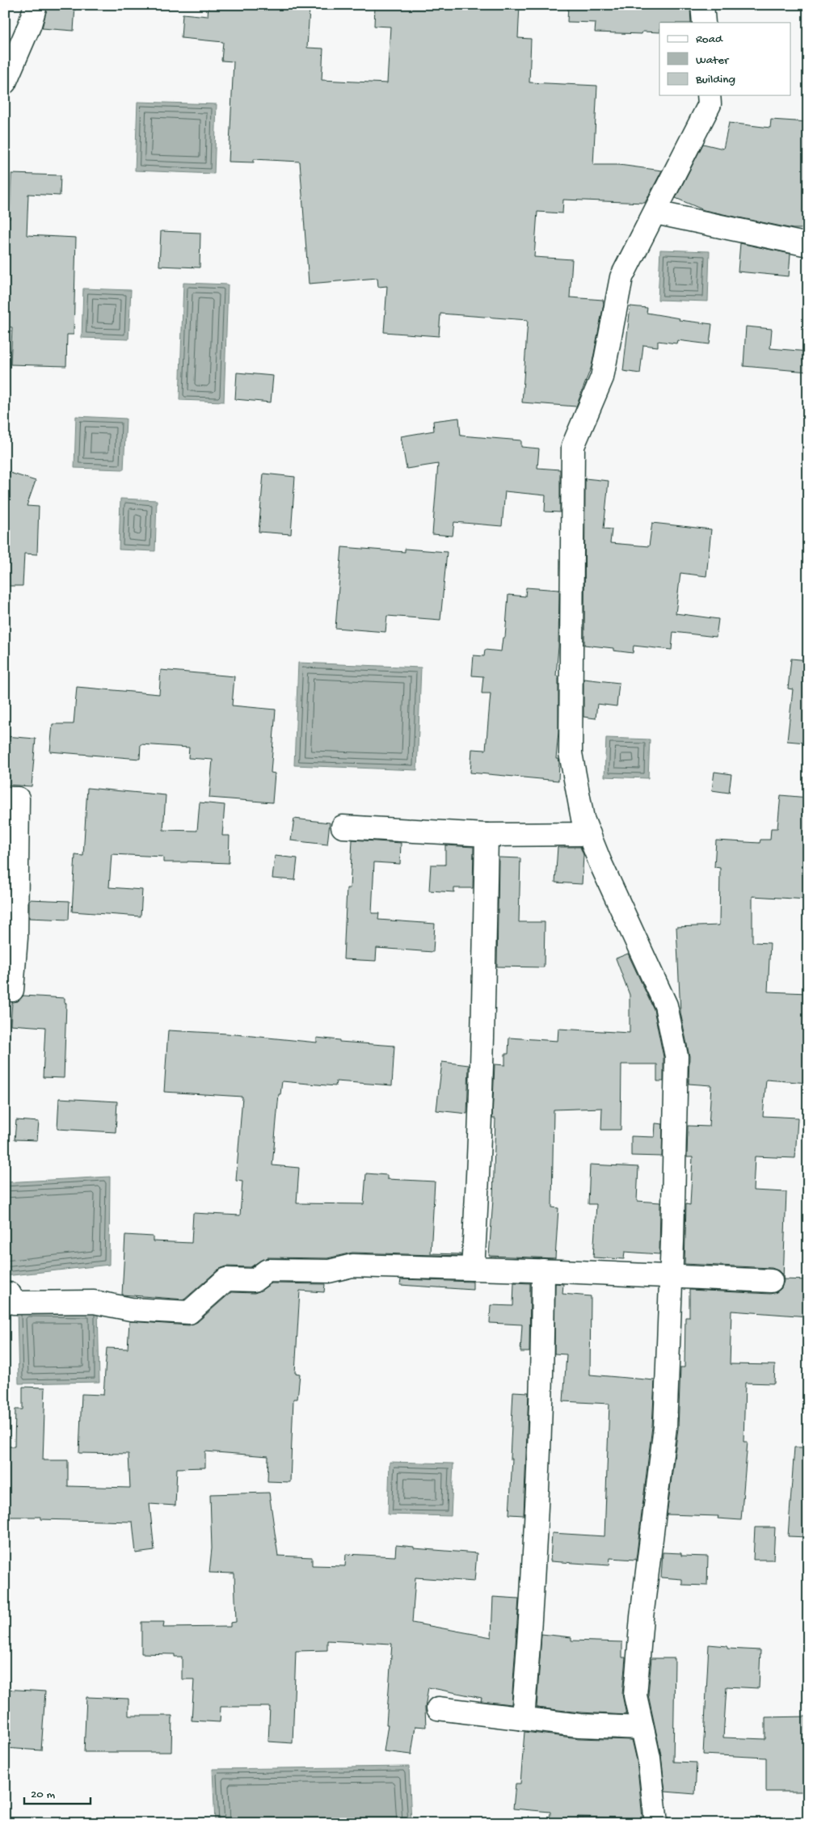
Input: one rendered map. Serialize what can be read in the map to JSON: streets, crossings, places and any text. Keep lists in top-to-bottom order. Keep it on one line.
{"legend":["Road","Water","Building"],"scale_bar":"20 m"}
